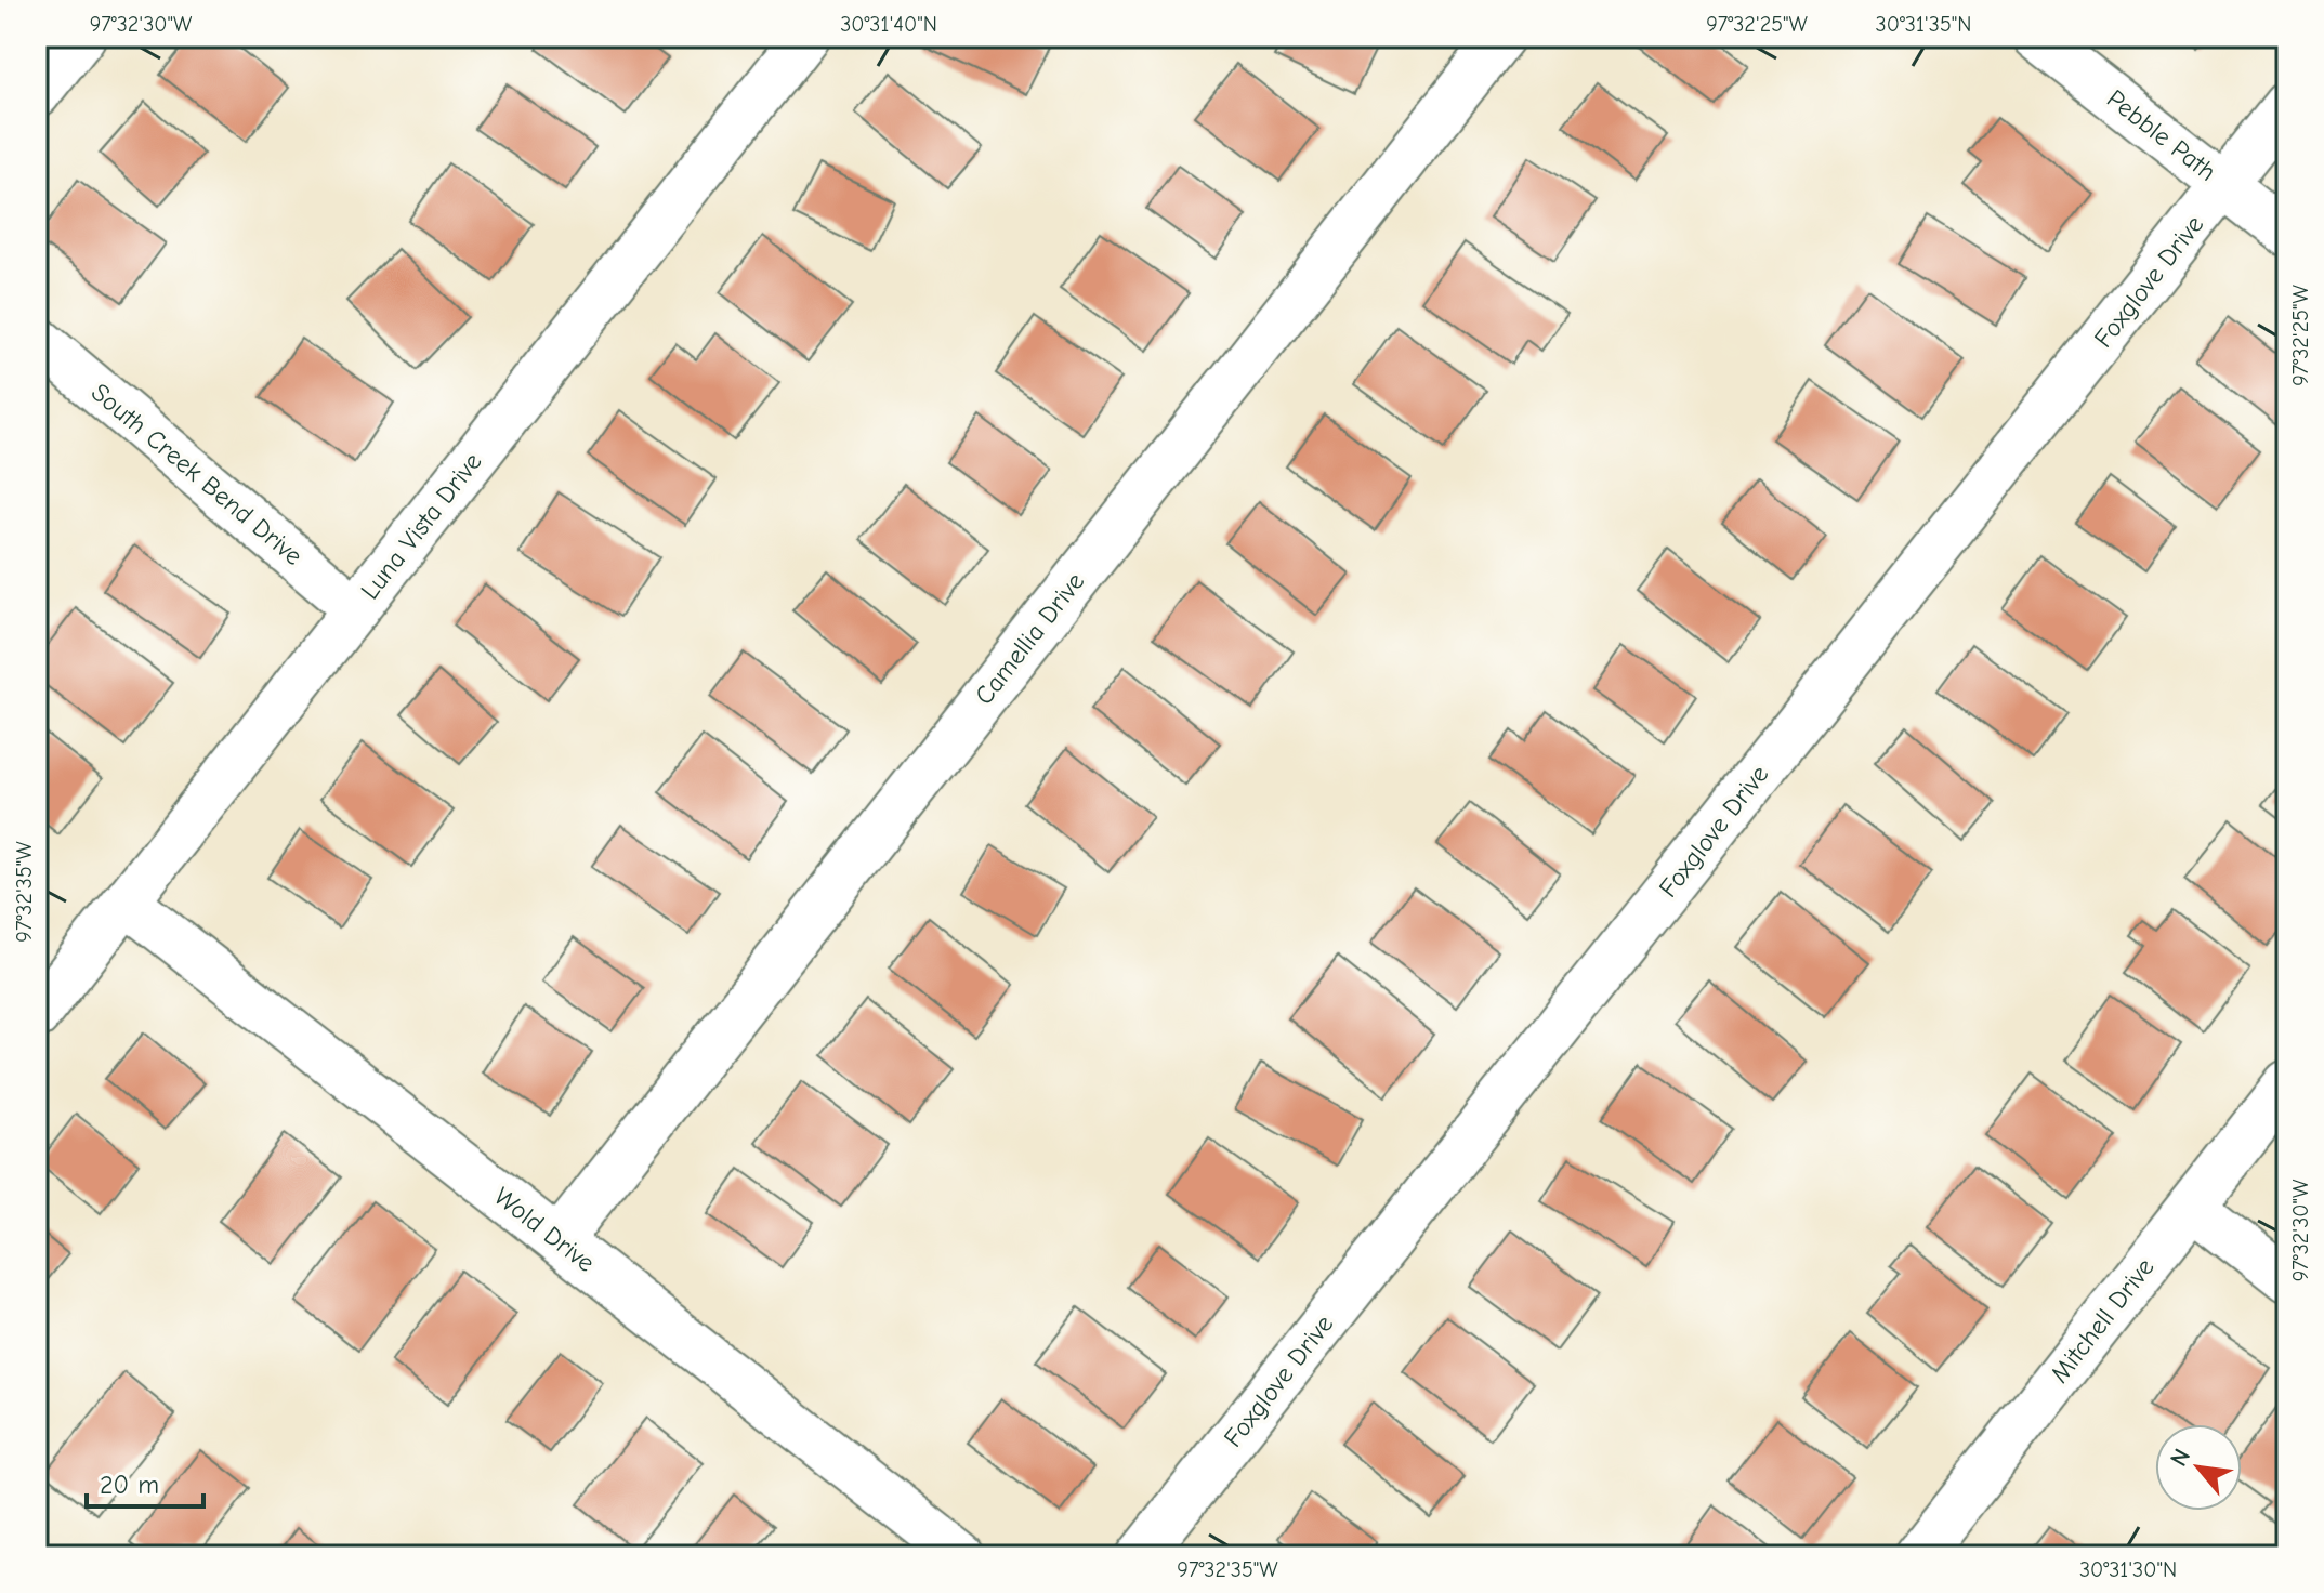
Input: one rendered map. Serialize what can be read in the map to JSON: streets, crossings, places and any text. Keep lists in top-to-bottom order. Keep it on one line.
{"streets":{"street":["Pebble Path","Foxglove Drive","South Creek Bend Drive","Luna Vista Drive","Camellia Drive","Wold Drive","Mitchell Drive"]},"crossings":[["Pebble Path","Foxglove Drive"],["South Creek Bend Drive","Luna Vista Drive"],["Luna Vista Drive","Wold Drive"],["Camellia Drive","Wold Drive"]],"scale_bar":"20 m","north":"top left","coordinates":["97°32'30\"W","30°31'40\"N","97°32'25\"W","30°31'35\"N","97°32'35\"W","30°31'30\"N"]}
